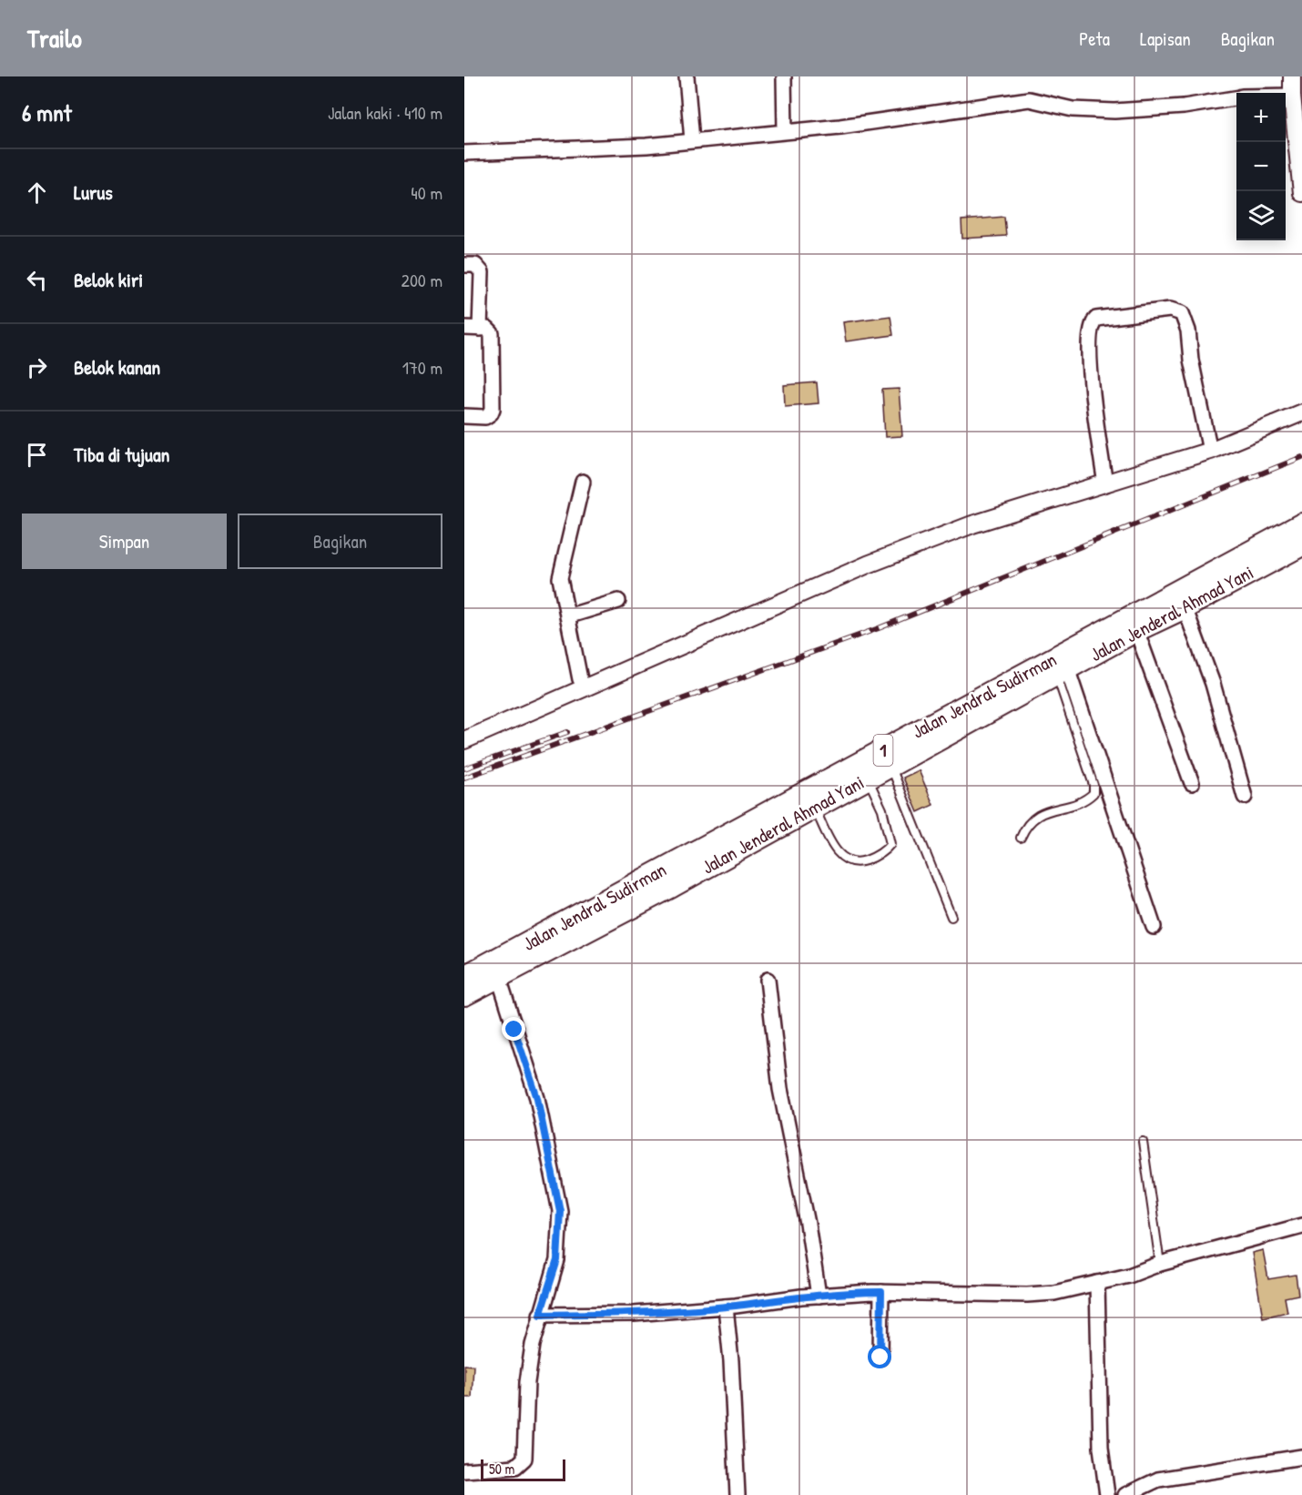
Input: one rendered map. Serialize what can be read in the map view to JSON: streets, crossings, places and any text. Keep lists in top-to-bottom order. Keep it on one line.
{"streets":{"highway":["Jalan Jenderal Ahmad Yani","Jalan Jendral Sudirman","1"]},"crossings":[["Jalan Jenderal Ahmad Yani","Jalan Jendral Sudirman"]],"scale_bar":"50 m","page":{"header":"Trailo","nav":["Peta","Lapisan","Bagikan"],"heading":["6 mnt","Jalan kaki · 410 m"],"map_buttons":["+","−"],"list":[["Lurus","40 m"],["Belok kiri","200 m"],["Belok kanan","170 m"],"Tiba di tujuan"],"buttons":["Simpan","Bagikan"],"scale":"50 m"}}
